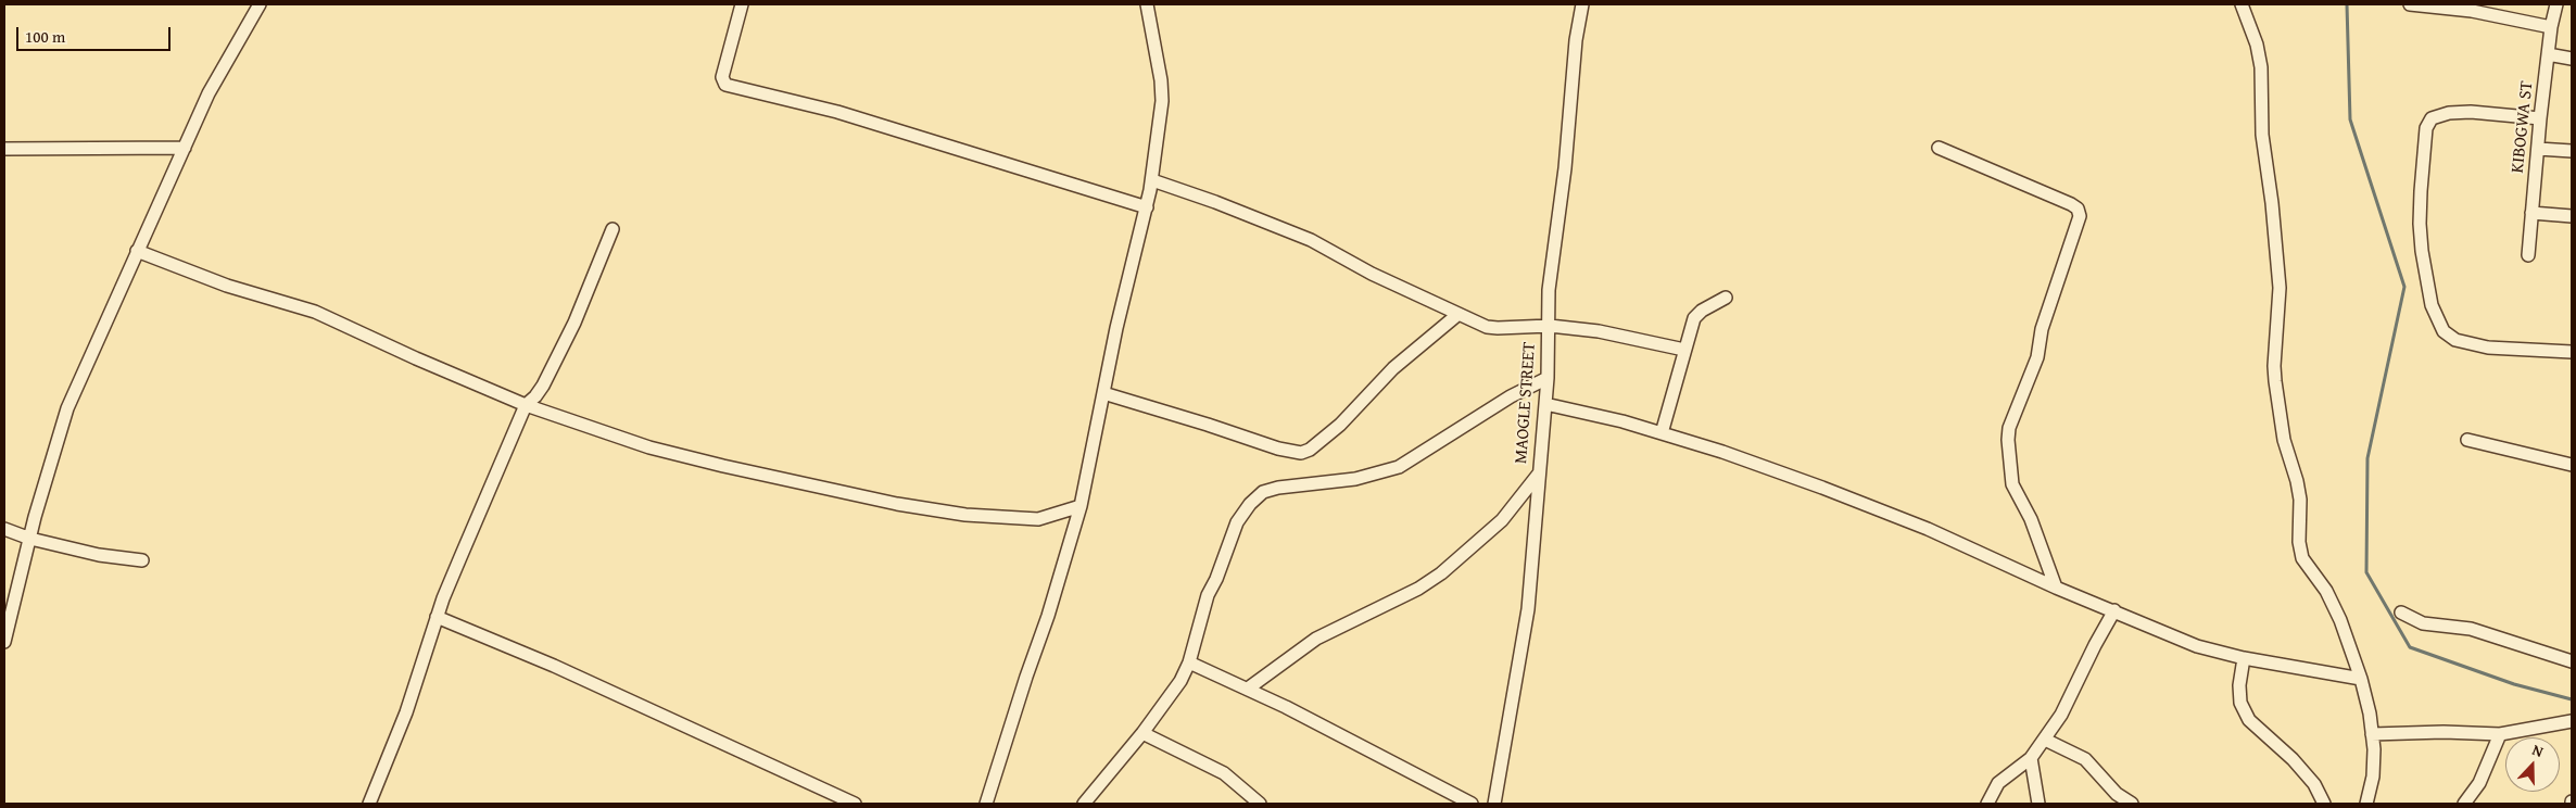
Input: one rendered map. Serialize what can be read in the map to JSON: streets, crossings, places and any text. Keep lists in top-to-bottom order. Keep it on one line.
{"streets":{"street":["KIBOGWA ST","MAOGLE STREET"]},"scale_bar":"100 m","north":"top"}
